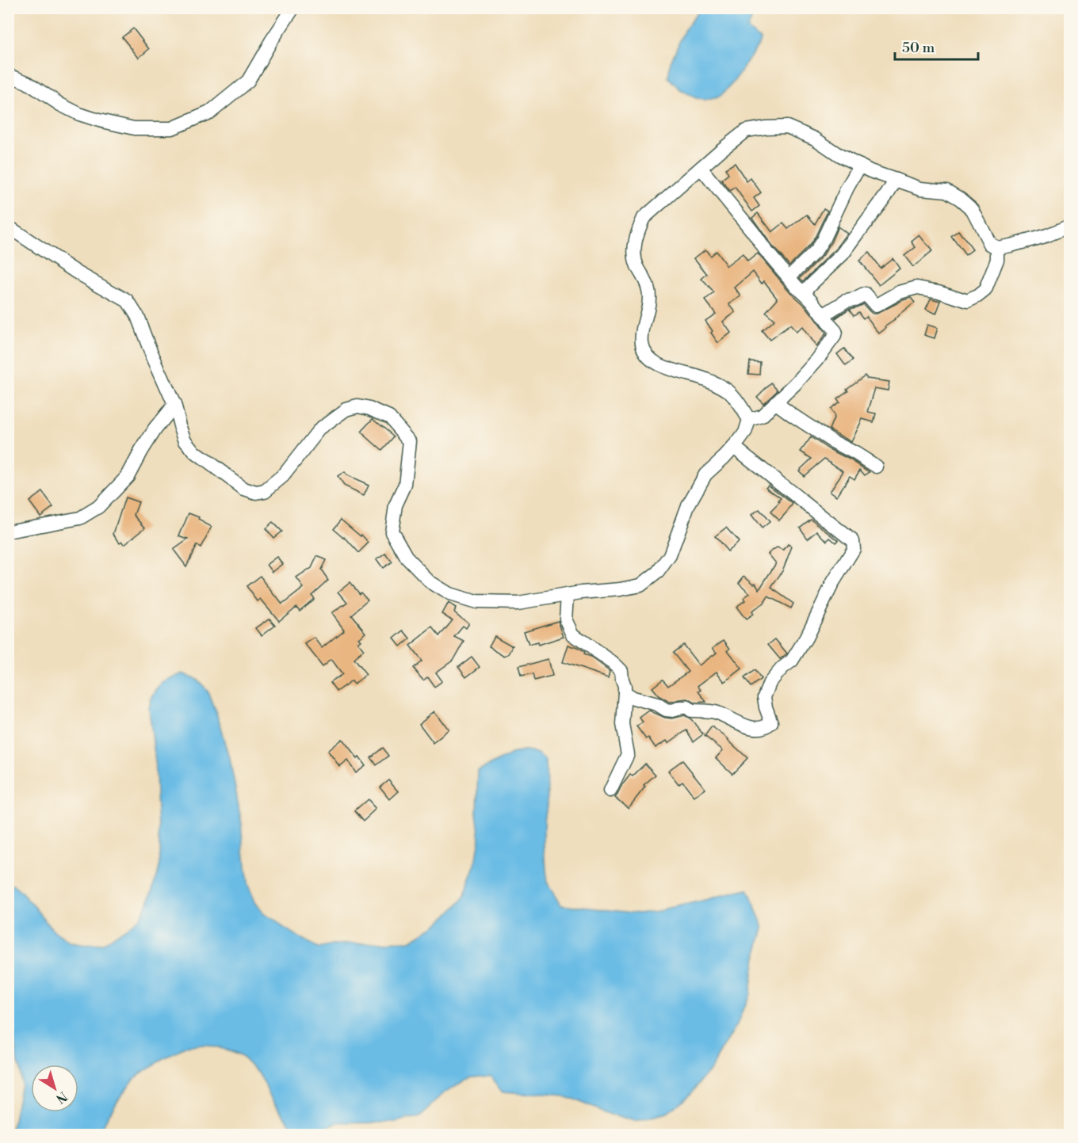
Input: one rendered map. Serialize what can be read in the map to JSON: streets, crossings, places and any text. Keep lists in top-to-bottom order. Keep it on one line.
{"scale_bar":"50 m","north":"bottom right"}
